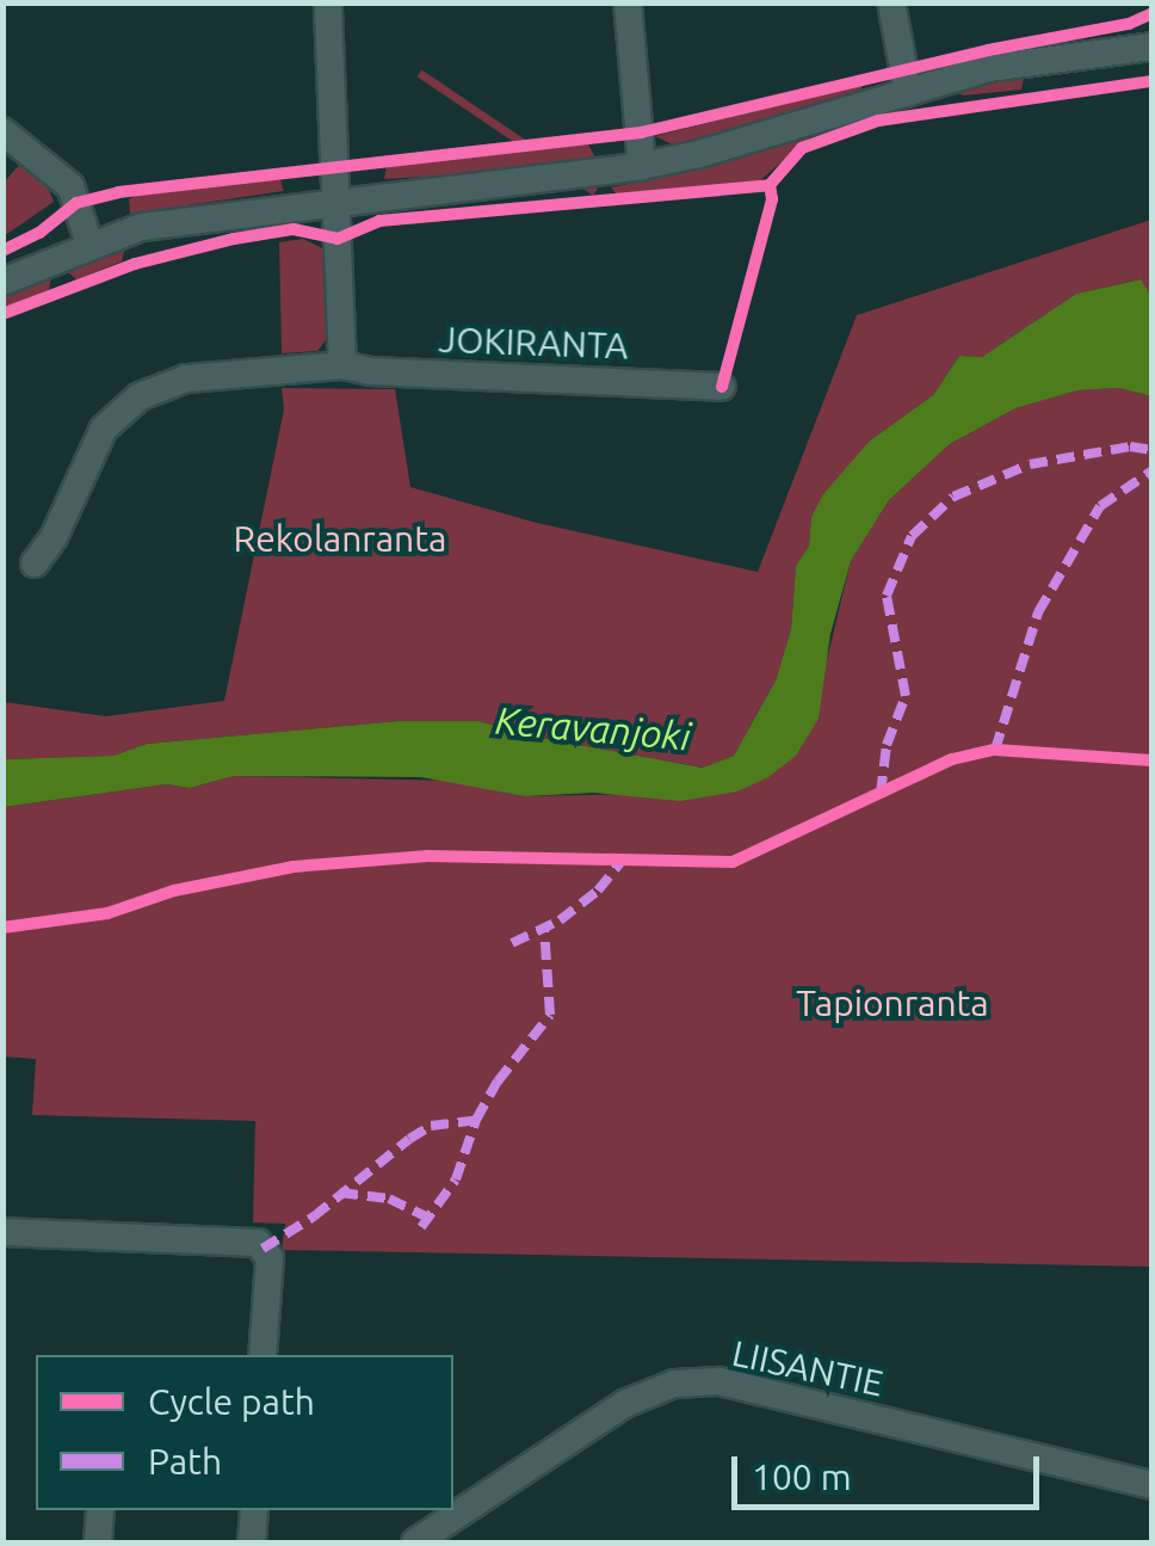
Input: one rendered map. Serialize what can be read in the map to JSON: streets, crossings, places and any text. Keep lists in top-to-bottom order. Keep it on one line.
{"streets":{"street":["JOKIRANTA","LIISANTIE"]},"water":["Keravanjoki"],"parks":["Rekolanranta","Tapionranta"],"legend":["Cycle path","Path"],"scale_bar":"100 m"}
